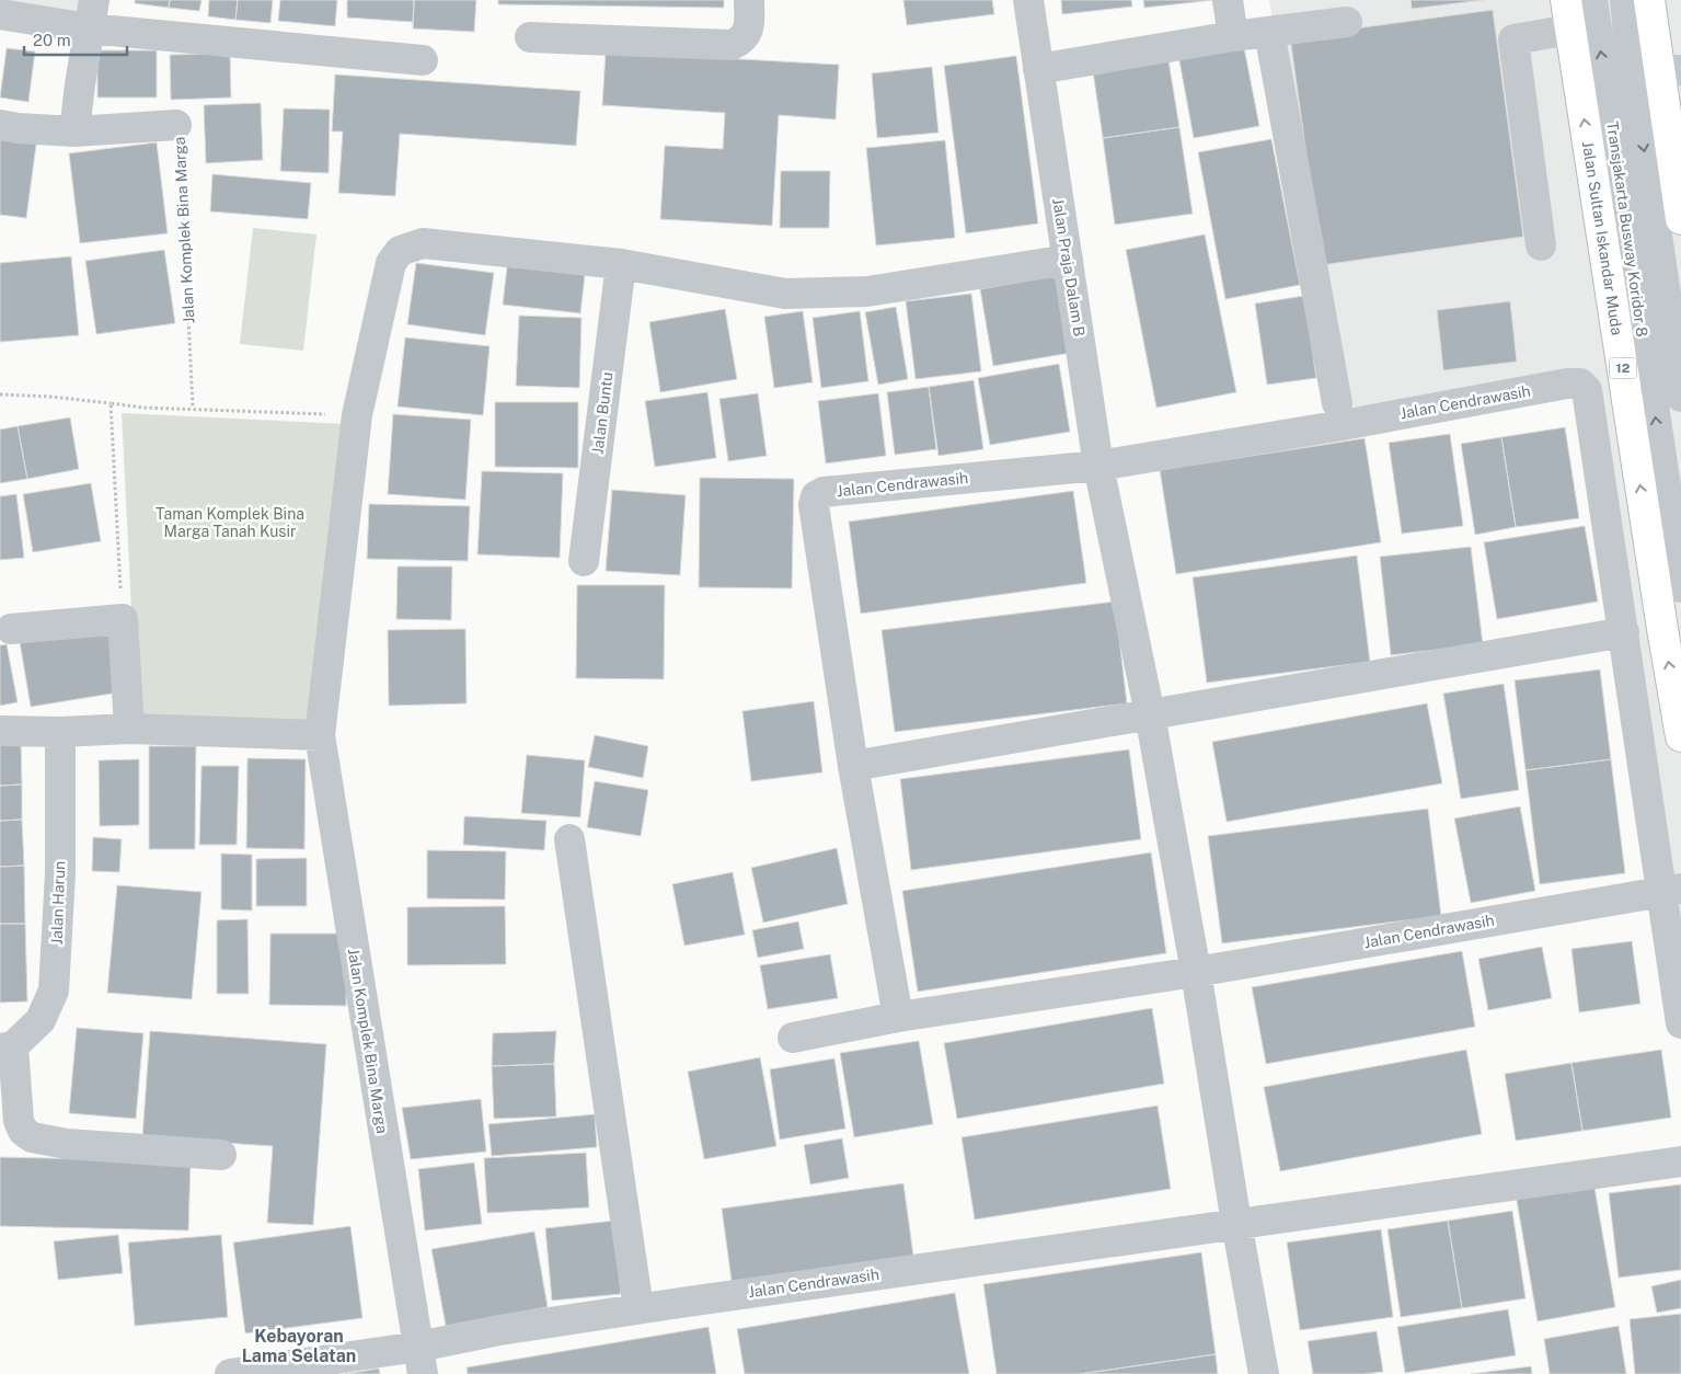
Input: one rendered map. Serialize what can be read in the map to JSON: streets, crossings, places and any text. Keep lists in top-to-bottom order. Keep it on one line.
{"streets":{"highway":["Jalan Sultan Iskandar Muda","12"],"street":["Transjakarta Busway Koridor 8","Jalan Komplek Bina Marga","Jalan Praja Dalam B","Jalan Cendrawasih","Jalan Buntu","Jalan Harun"]},"crossings":[["Jalan Komplek Bina Marga","Jalan Praja Dalam B"],["Jalan Komplek Bina Marga","Jalan Cendrawasih"],["Jalan Komplek Bina Marga","Jalan Buntu"],["Jalan Praja Dalam B","Jalan Cendrawasih"]],"one_way":["Jalan Sultan Iskandar Muda"],"districts":["Kebayoran Lama Selatan"],"parks":["Taman Komplek Bina Marga Tanah Kusir"],"scale_bar":"20 m"}
